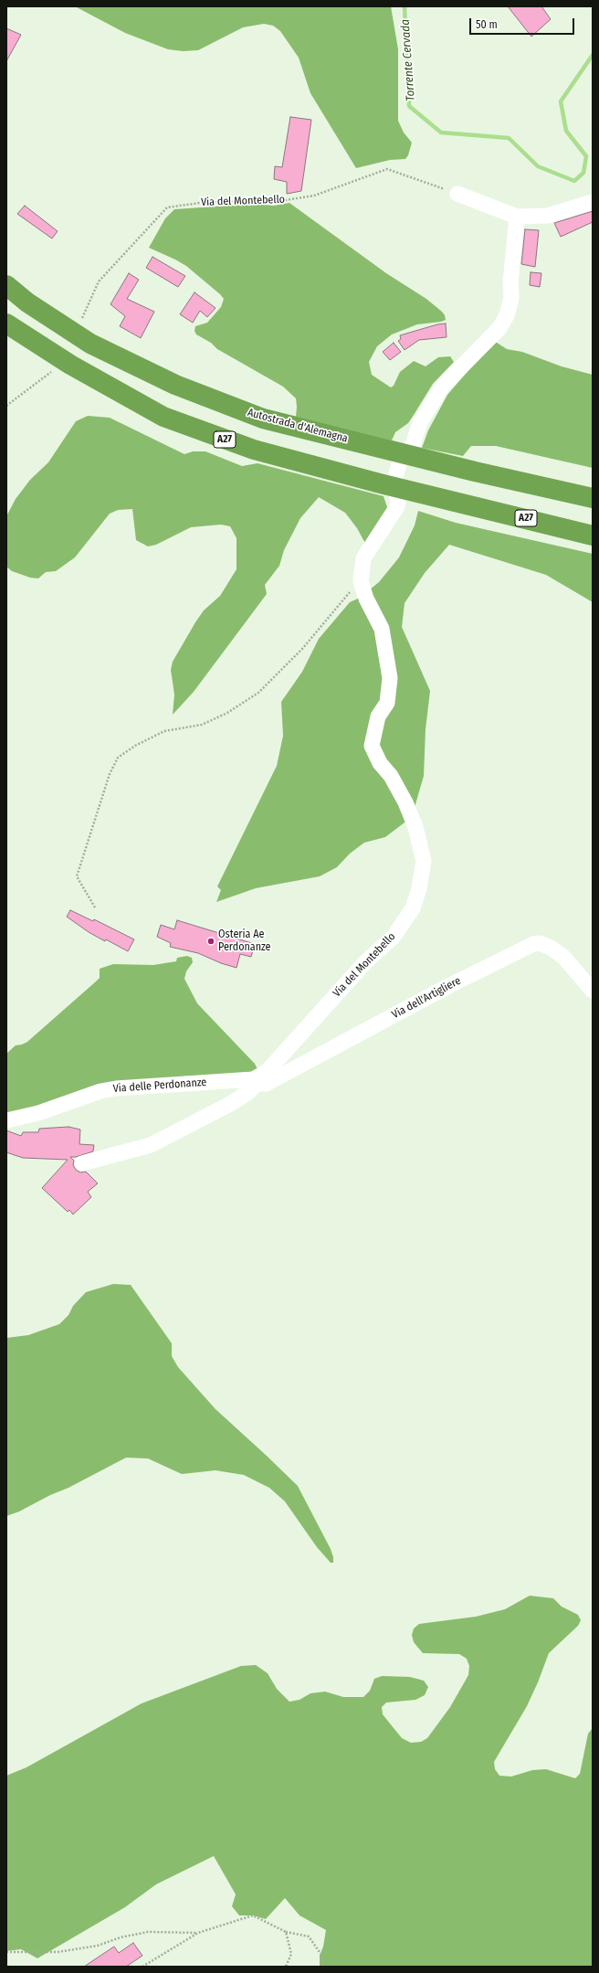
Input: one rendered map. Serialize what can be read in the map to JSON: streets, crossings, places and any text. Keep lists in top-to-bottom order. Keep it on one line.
{"streets":{"highway":["Autostrada d'Alemagna","A27"],"street":["Via del Montebello","Via dell'Artigliere","Via delle Perdonanze"]},"crossings":[["Via del Montebello","Via dell'Artigliere"],["Via del Montebello","Via delle Perdonanze"],["Via dell'Artigliere","Via delle Perdonanze"]],"water":["Torrente Cervada"],"places":["Osteria Ae Perdonanze"],"scale_bar":"50 m"}
